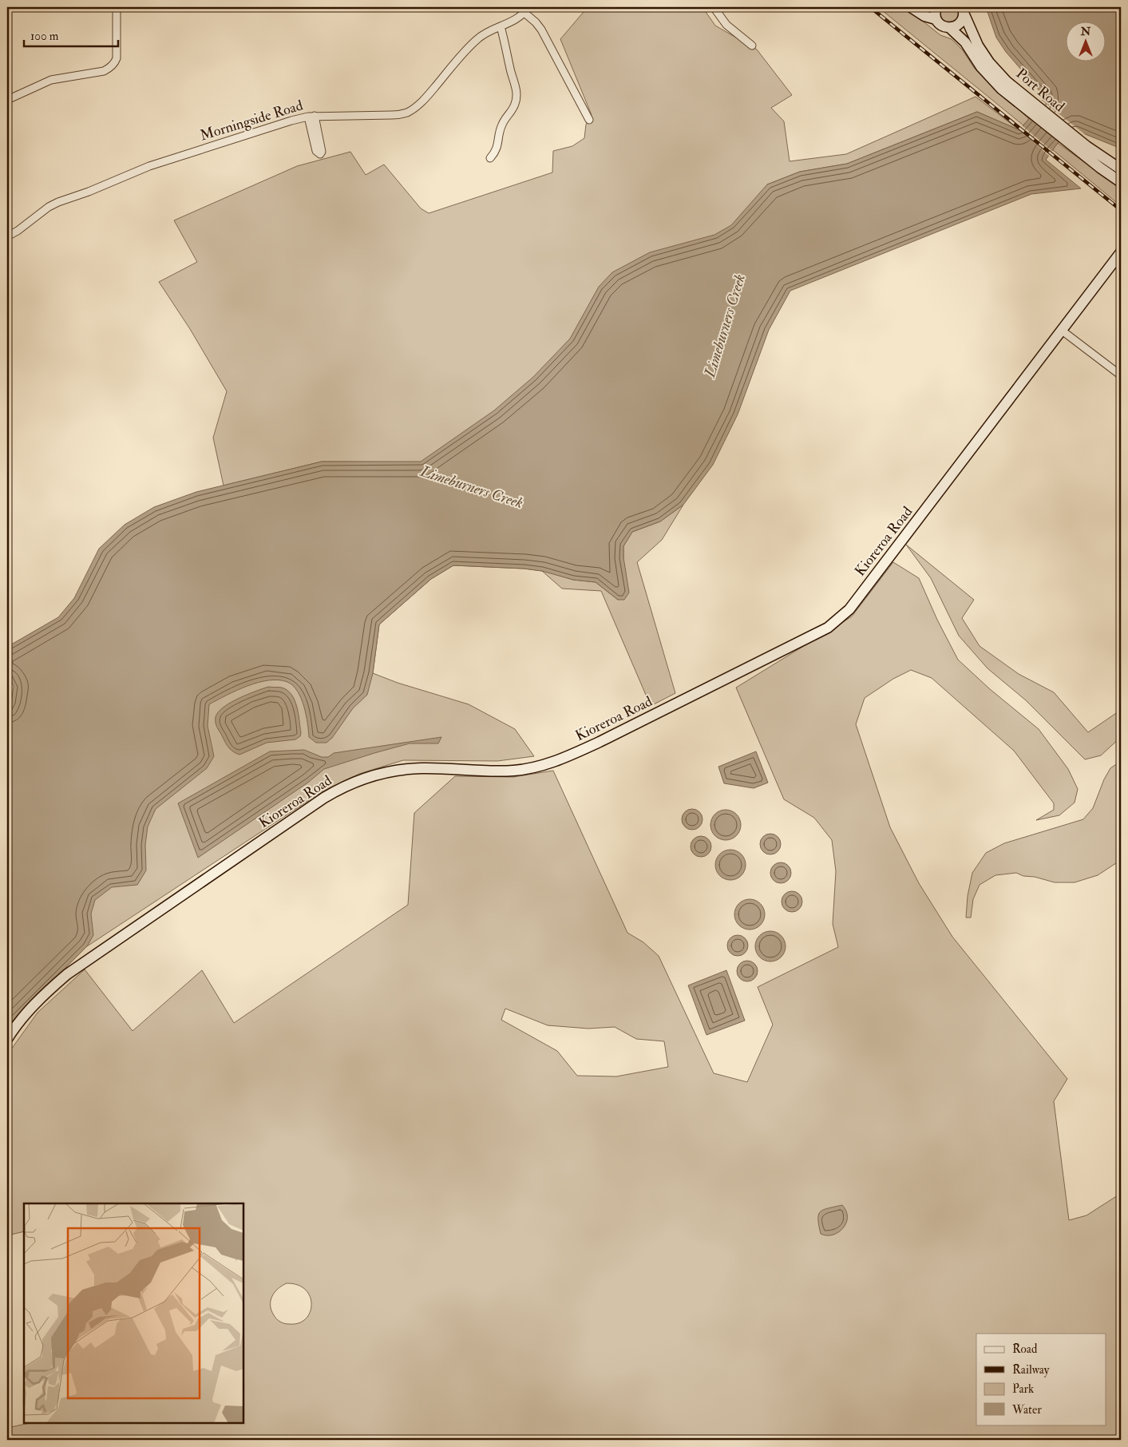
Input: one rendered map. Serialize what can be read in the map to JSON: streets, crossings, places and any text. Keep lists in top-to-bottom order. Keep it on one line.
{"streets":{"main road":["Port Road","Kioreroa Road"],"street":["Morningside Road"]},"water":["Limeburners Creek"],"legend":["Road","Railway","Park","Water"],"scale_bar":"100 m","north":"top"}
